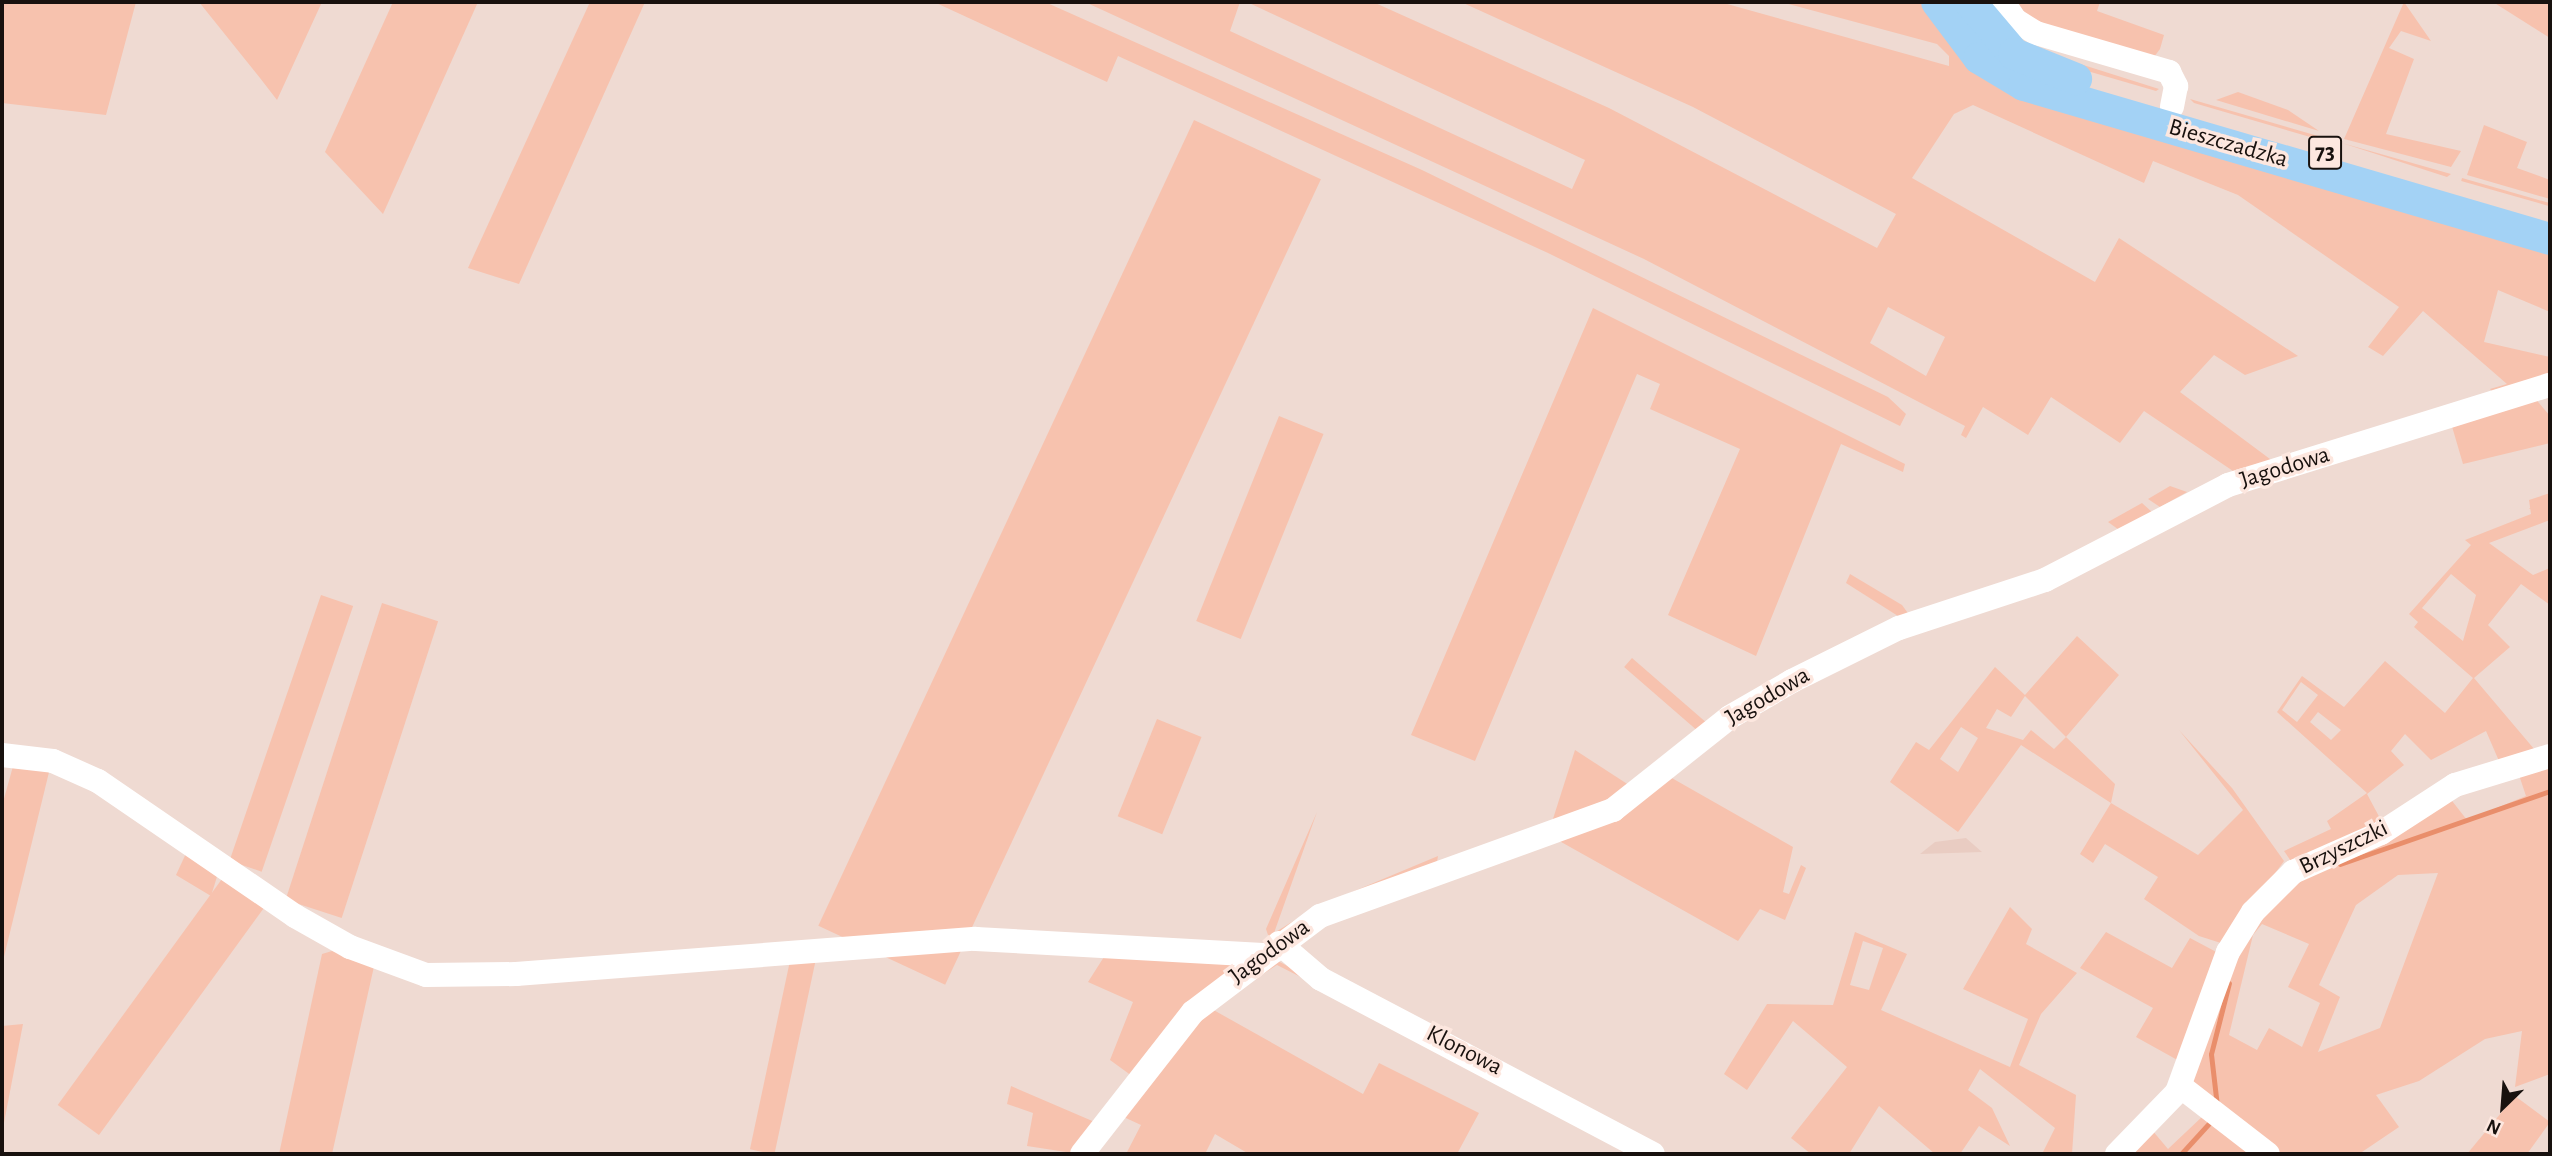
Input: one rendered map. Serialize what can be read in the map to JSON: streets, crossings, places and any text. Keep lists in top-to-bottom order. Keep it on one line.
{"streets":{"main road":["Bieszczadzka","73"],"street":["Jagodowa","Brzyszczki","Klonowa"]},"crossings":[["Jagodowa","Klonowa"]],"north":"bottom left"}
